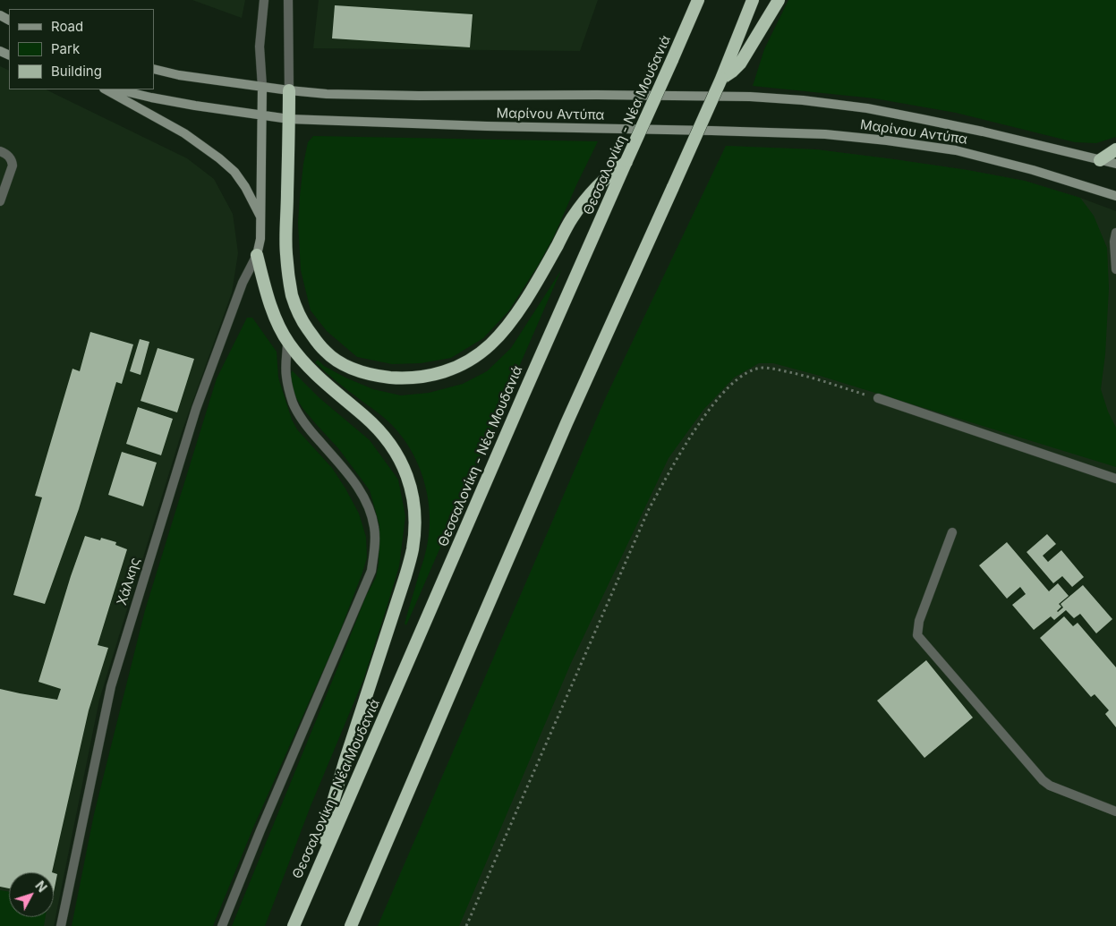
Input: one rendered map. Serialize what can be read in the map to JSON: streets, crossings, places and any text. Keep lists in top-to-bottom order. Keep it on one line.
{"streets":{"highway":["Θεσσαλονίκη - Νέα Μουδανιά"],"main road":["Μαρίνου Αντύπα"],"street":["Χάλκης"]},"legend":["Road","Park","Building"],"north":"top right"}
